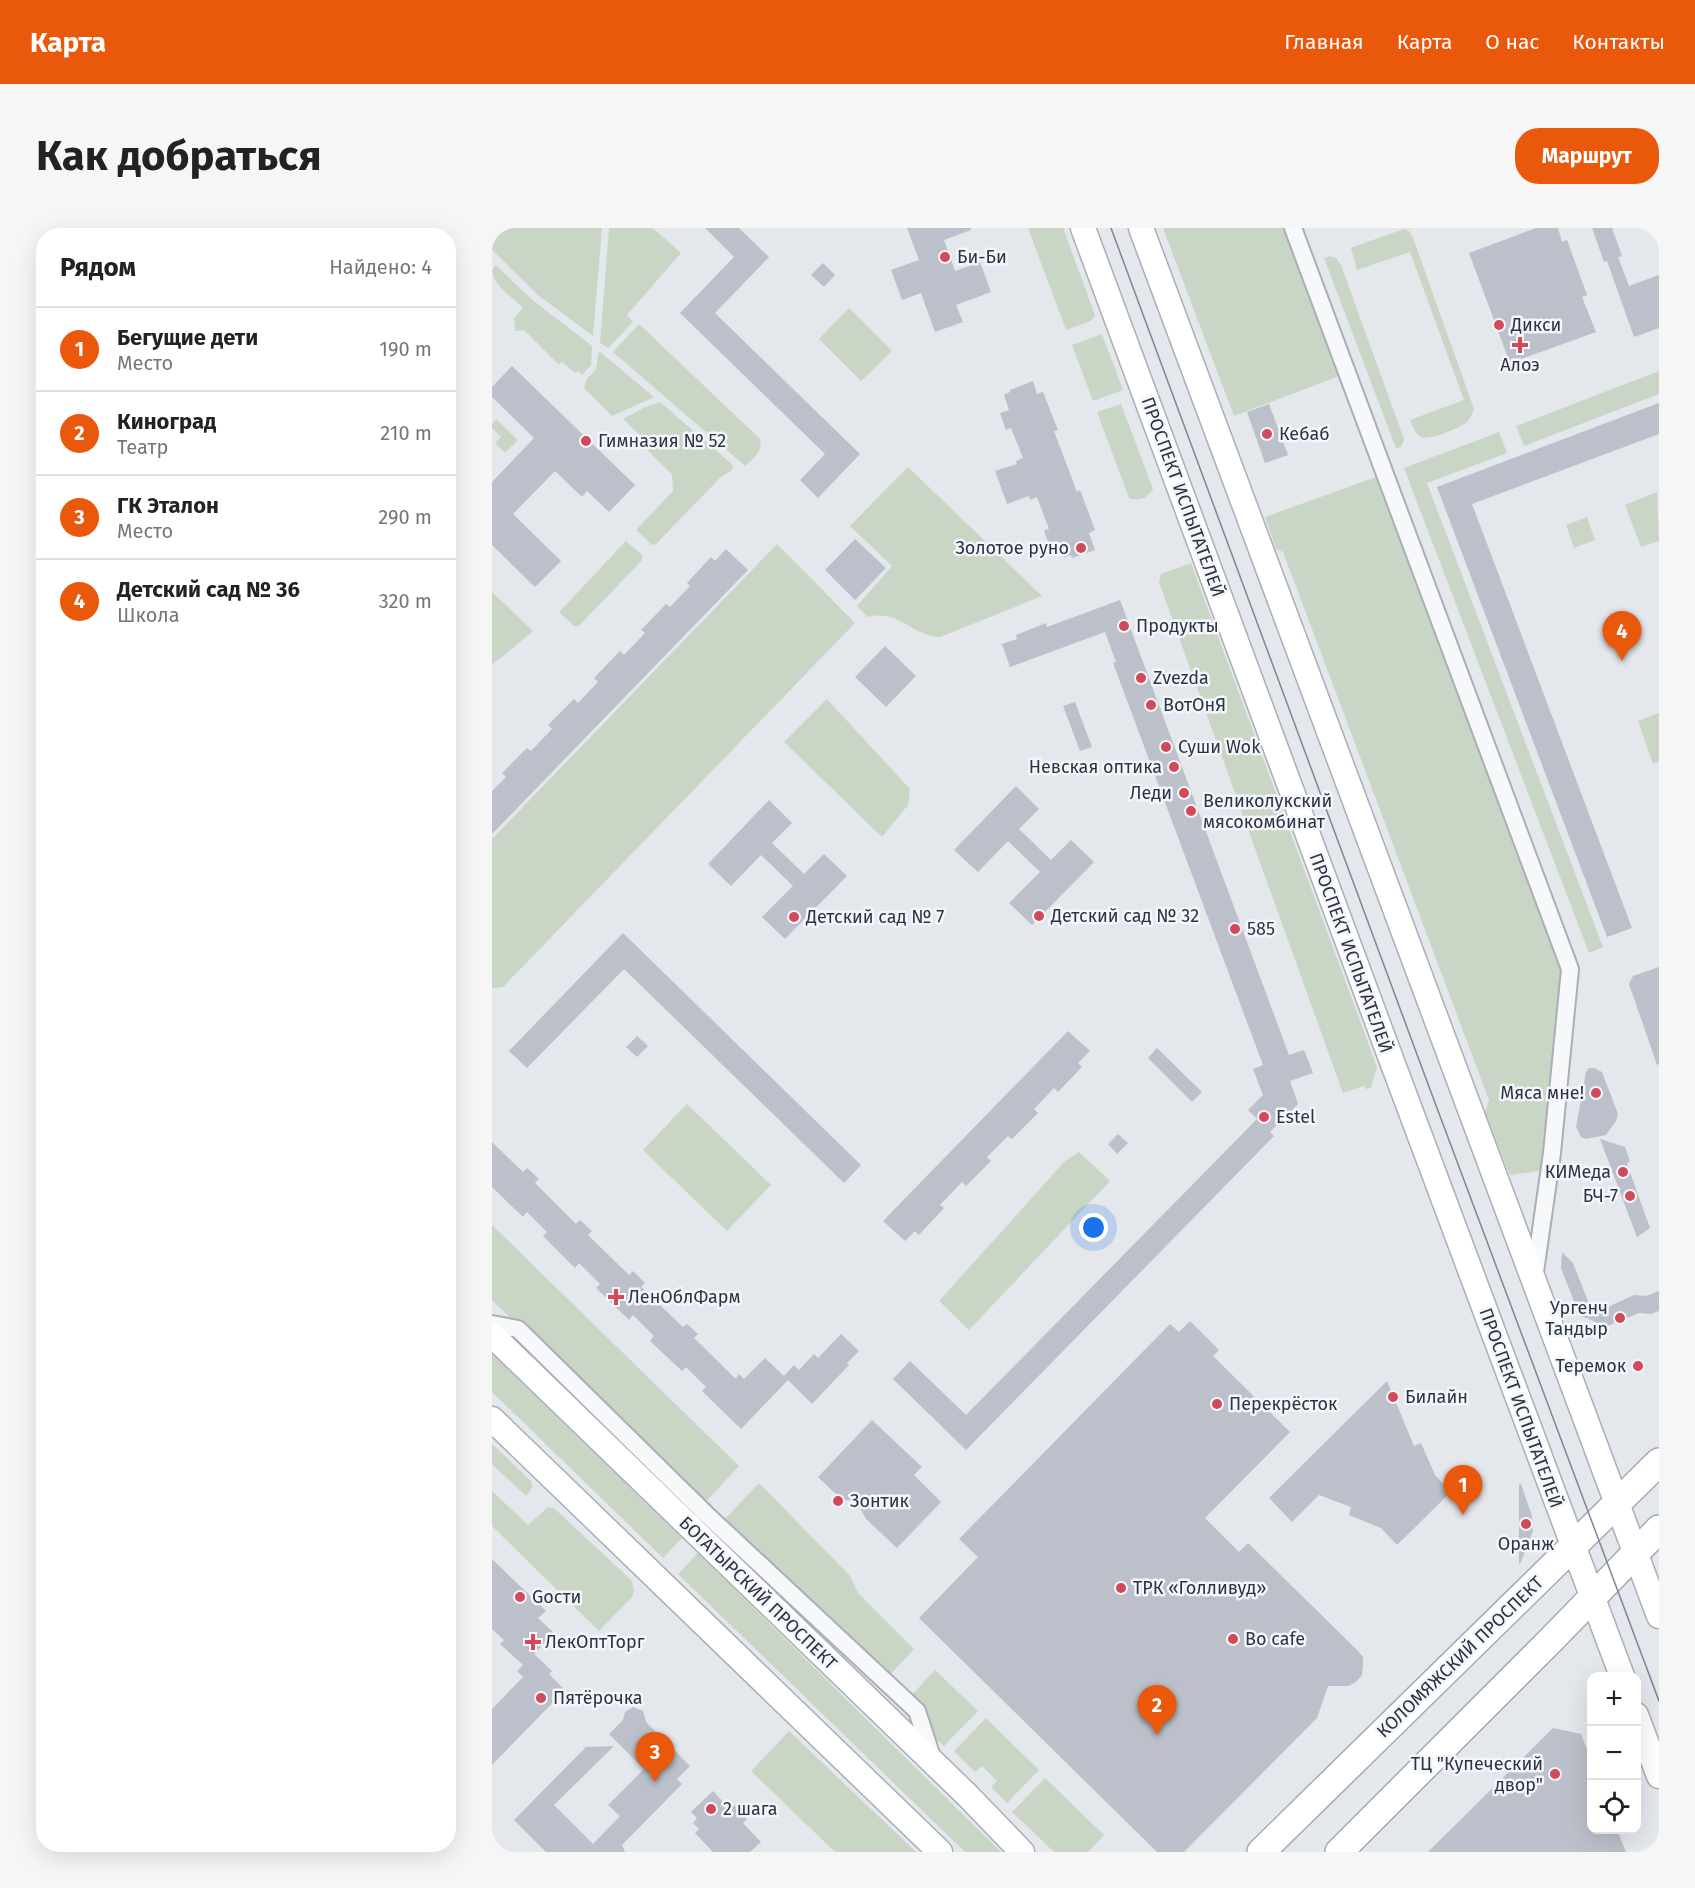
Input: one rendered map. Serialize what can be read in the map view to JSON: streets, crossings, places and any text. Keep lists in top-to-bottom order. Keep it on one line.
{"streets":{"main road":["ПРОСПЕКТ ИСПЫТАТЕЛЕЙ","БОГАТЫРСКИЙ ПРОСПЕКТ","КОЛОМЯЖСКИЙ ПРОСПЕКТ"]},"crossings":[["ПРОСПЕКТ ИСПЫТАТЕЛЕЙ","КОЛОМЯЖСКИЙ ПРОСПЕКТ"]],"places":{"other":["Би-Би","Дикси","Кебаб","Гимназия № 52","Золотое руно","Продукты","Zvezda","ВотОнЯ","Суши Wok","Невская оптика","Леди","Великолукский мясокомбинат","Детский сад № 32","Детский сад № 7","585","Мяса мне!","Estel","КИМеда","БЧ-7","Ургенч Тандыр","Теремок","Билайн","Перекрёсток","Зонтик","Оранж","ТРК «Голливуд»","Gости","Bo cafe","Пятёрочка","ТЦ \"Купеческий двор\"","2 шага"],"health":["Алоэ","ЛенОблФарм","ЛекОптТорг"]},"page":{"header":"Карта","nav":["Главная","Карта","О нас","Контакты"],"buttons":"Маршрут","title":"Как добраться","heading":["Рядом","Найдено: 4"],"list":[{"mark":"1","name":"Бегущие дети","note":"Место","value":"190 m"},{"mark":"2","name":"Киноград","note":"Театр","value":"210 m"},{"mark":"3","name":"ГК Эталон","note":"Место","value":"290 m"},{"mark":"4","name":"Детский сад № 36","note":"Школа","value":"320 m"}],"pins":["4","1","2","3"],"map_buttons":["+","−"]}}
